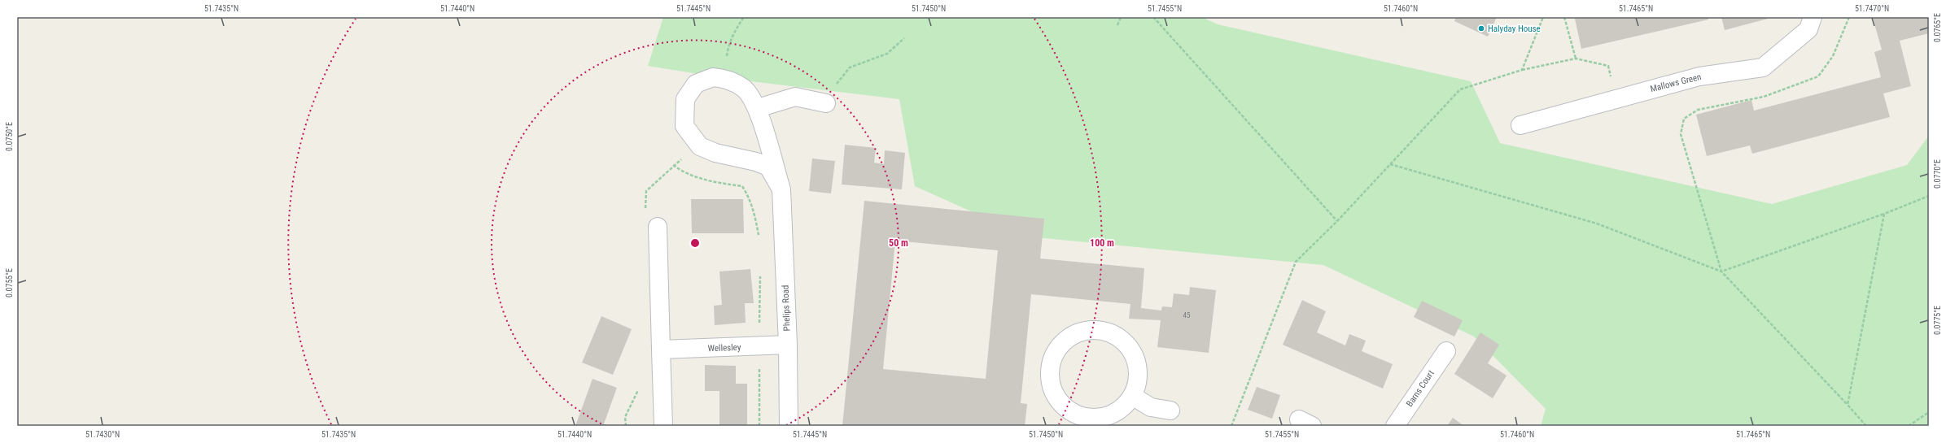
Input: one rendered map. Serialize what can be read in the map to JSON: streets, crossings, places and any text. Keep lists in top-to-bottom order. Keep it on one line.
{"streets":{"street":["Mallows Green","Phelips Road","Wellesley","Barns Court"]},"crossings":[["Phelips Road","Wellesley"]],"places":["Halyday House"],"house_numbers":["45"],"coordinates":["51.7435°N","51.7440°N","51.7445°N","51.7450°N","51.7455°N","51.7460°N","51.7465°N","51.7470°N","0.0765°E","0.0750°E","0.0770°E","0.0755°E","0.0775°E","51.7430°N"],"rings":["50 m","100 m"]}
